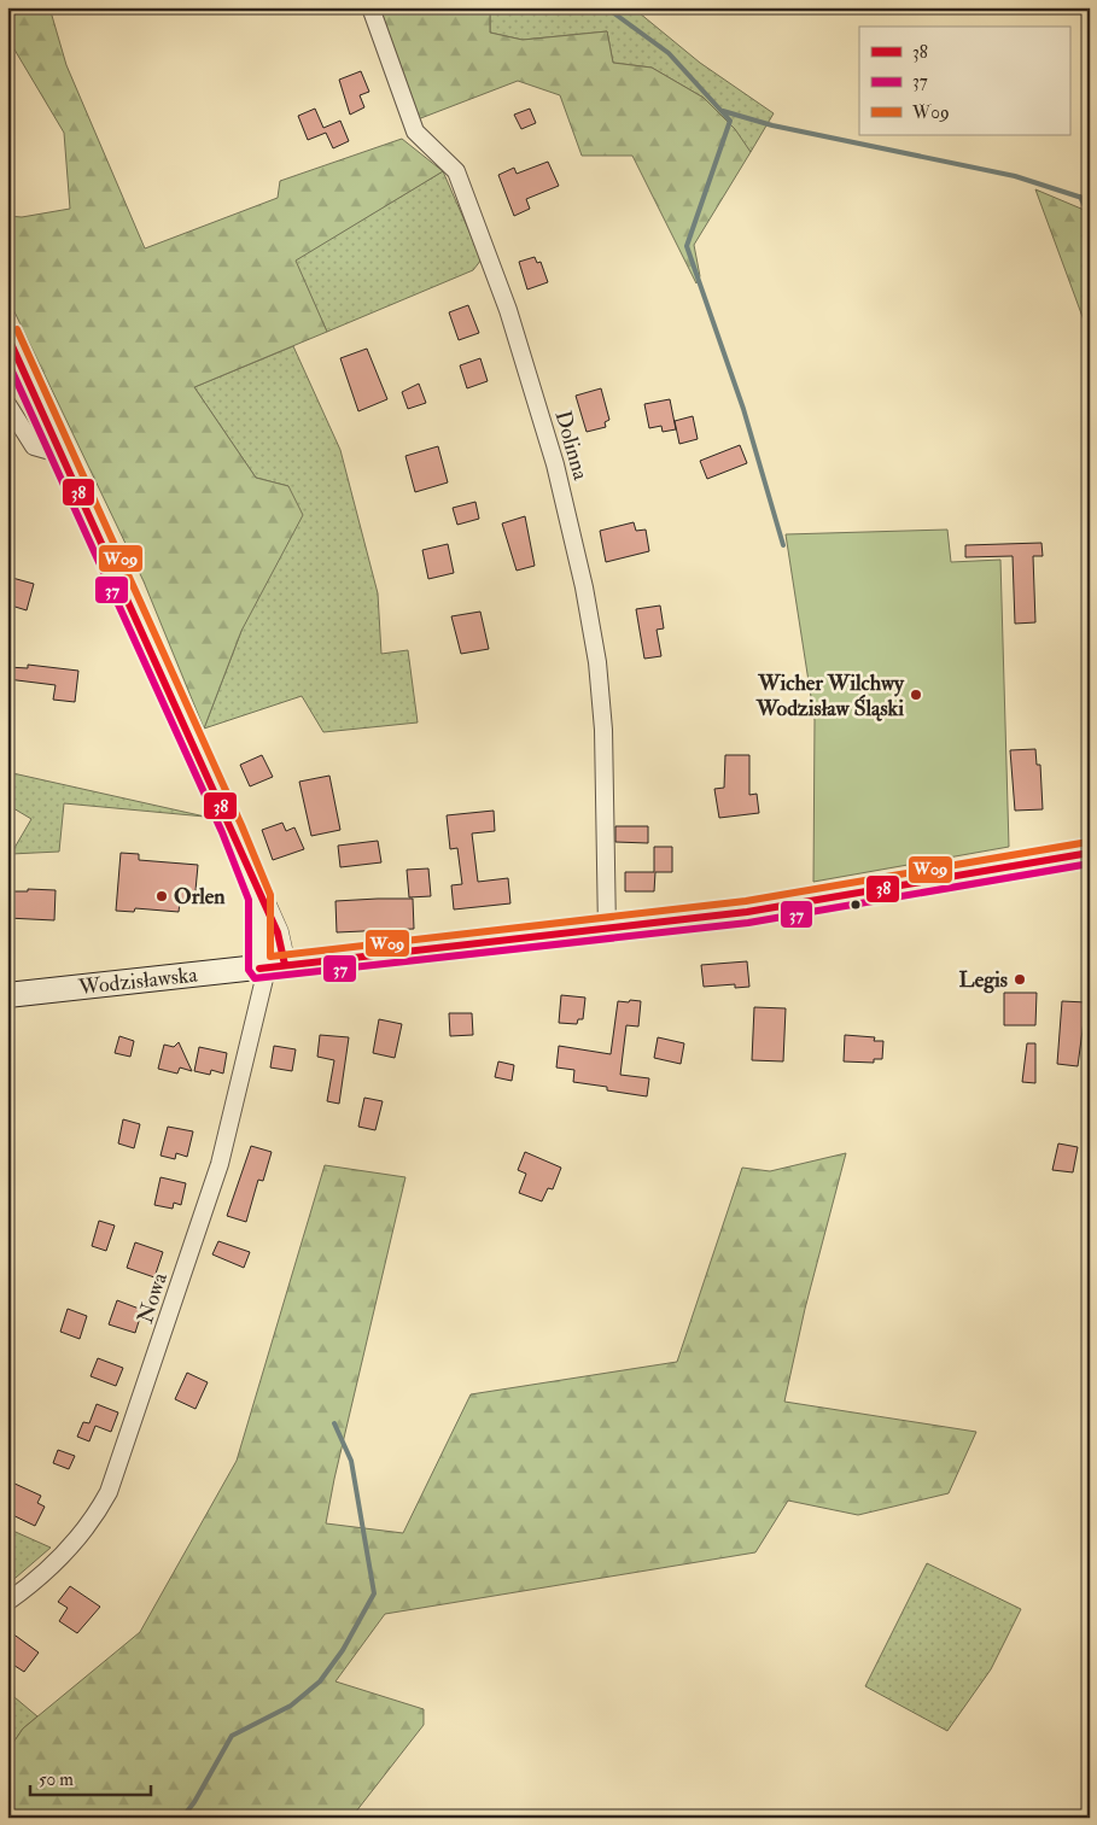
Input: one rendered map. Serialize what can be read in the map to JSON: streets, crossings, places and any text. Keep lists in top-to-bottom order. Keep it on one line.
{"streets":{"main road":["Wodzisławska"],"street":["Dolinna","Nowa"]},"crossings":[["Dolinna","Wodzisławska"],["Wodzisławska","Nowa"]],"places":["Wicher Wilchwy Wodzisław Śląski","Orlen","Legis"],"lines":["transit line W09","transit line 38","transit line 37"],"legend":["38","37","W09"],"scale_bar":"50 m"}
